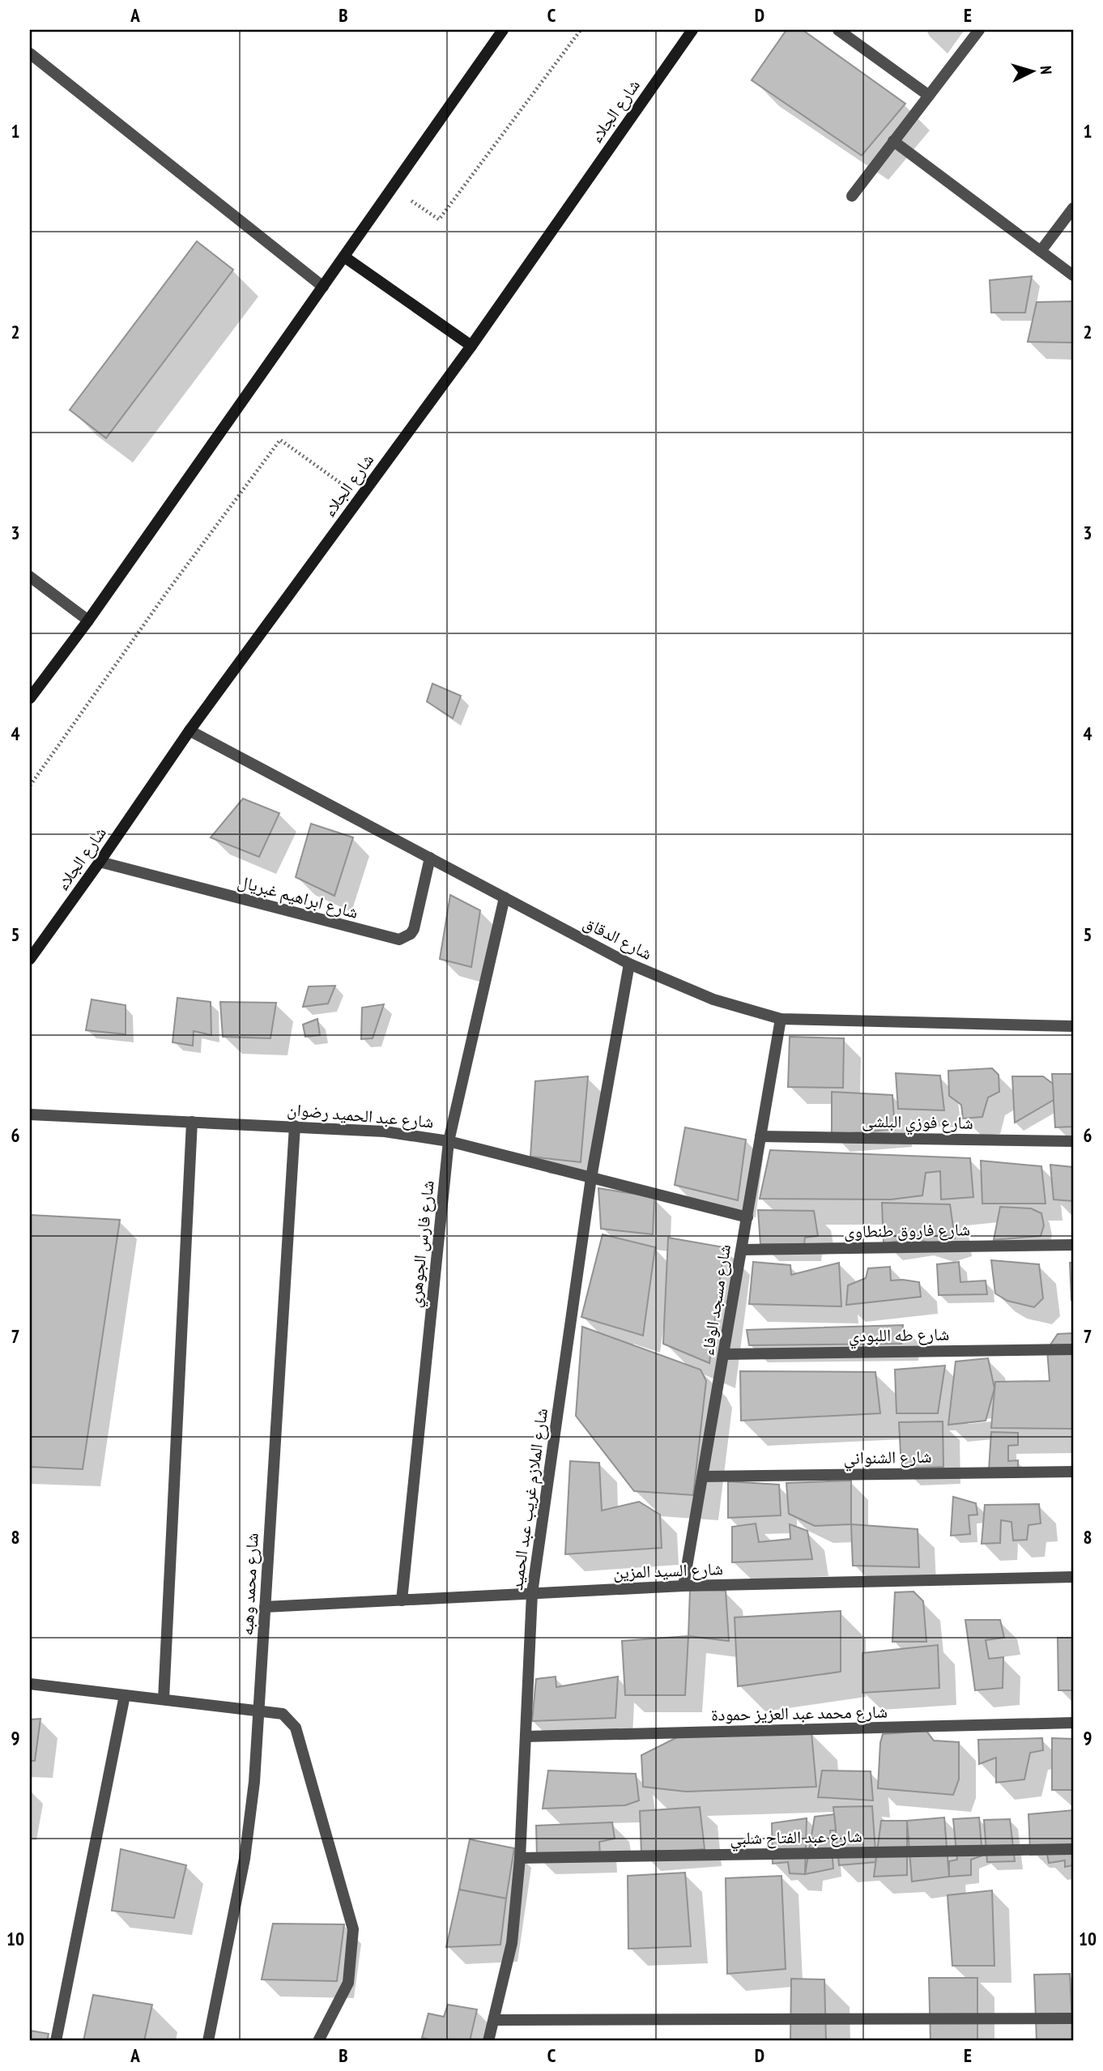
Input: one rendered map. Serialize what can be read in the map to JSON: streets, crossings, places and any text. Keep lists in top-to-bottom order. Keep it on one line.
{"streets":{"main road":["شارع الجلاء"],"street":["شارع ابراهيم غبريال","شارع الدقاق","شارع عبد الحميد رضوان","شارع فوزي البلشى","شارع فاروق طنطاوى","شارع فارس الجوهري","شارع مسجد الوفاء","شارع طه اللبودي","شارع الشنواني","شارع الملازم غريب عبد الحميد","شارع السيد المزين","شارع محمد وهبه","شارع محمد عبد العزيز حمودة","شارع عبد الفتاح شلبي"]},"crossings":[["شارع الجلاء","شارع ابراهيم غبريال"],["شارع الجلاء","شارع الدقاق"],["شارع ابراهيم غبريال","شارع الدقاق"],["شارع الدقاق","شارع فارس الجوهري"],["شارع الدقاق","شارع مسجد الوفاء"],["شارع الدقاق","شارع الملازم غريب عبد الحميد"],["شارع عبد الحميد رضوان","شارع فارس الجوهري"],["شارع عبد الحميد رضوان","شارع مسجد الوفاء"],["شارع عبد الحميد رضوان","شارع الملازم غريب عبد الحميد"],["شارع عبد الحميد رضوان","شارع محمد وهبه"],["شارع فوزي البلشى","شارع مسجد الوفاء"],["شارع فاروق طنطاوى","شارع مسجد الوفاء"],["شارع فارس الجوهري","شارع السيد المزين"],["شارع مسجد الوفاء","شارع طه اللبودي"],["شارع مسجد الوفاء","شارع الشنواني"],["شارع مسجد الوفاء","شارع السيد المزين"],["شارع الملازم غريب عبد الحميد","شارع السيد المزين"],["شارع الملازم غريب عبد الحميد","شارع محمد عبد العزيز حمودة"],["شارع الملازم غريب عبد الحميد","شارع عبد الفتاح شلبي"],["شارع السيد المزين","شارع محمد وهبه"]],"north":"right","grid":{"columns":["A","B","C","D","E"],"rows":["1","2","3","4","5","6","7","8","9","10"]}}
